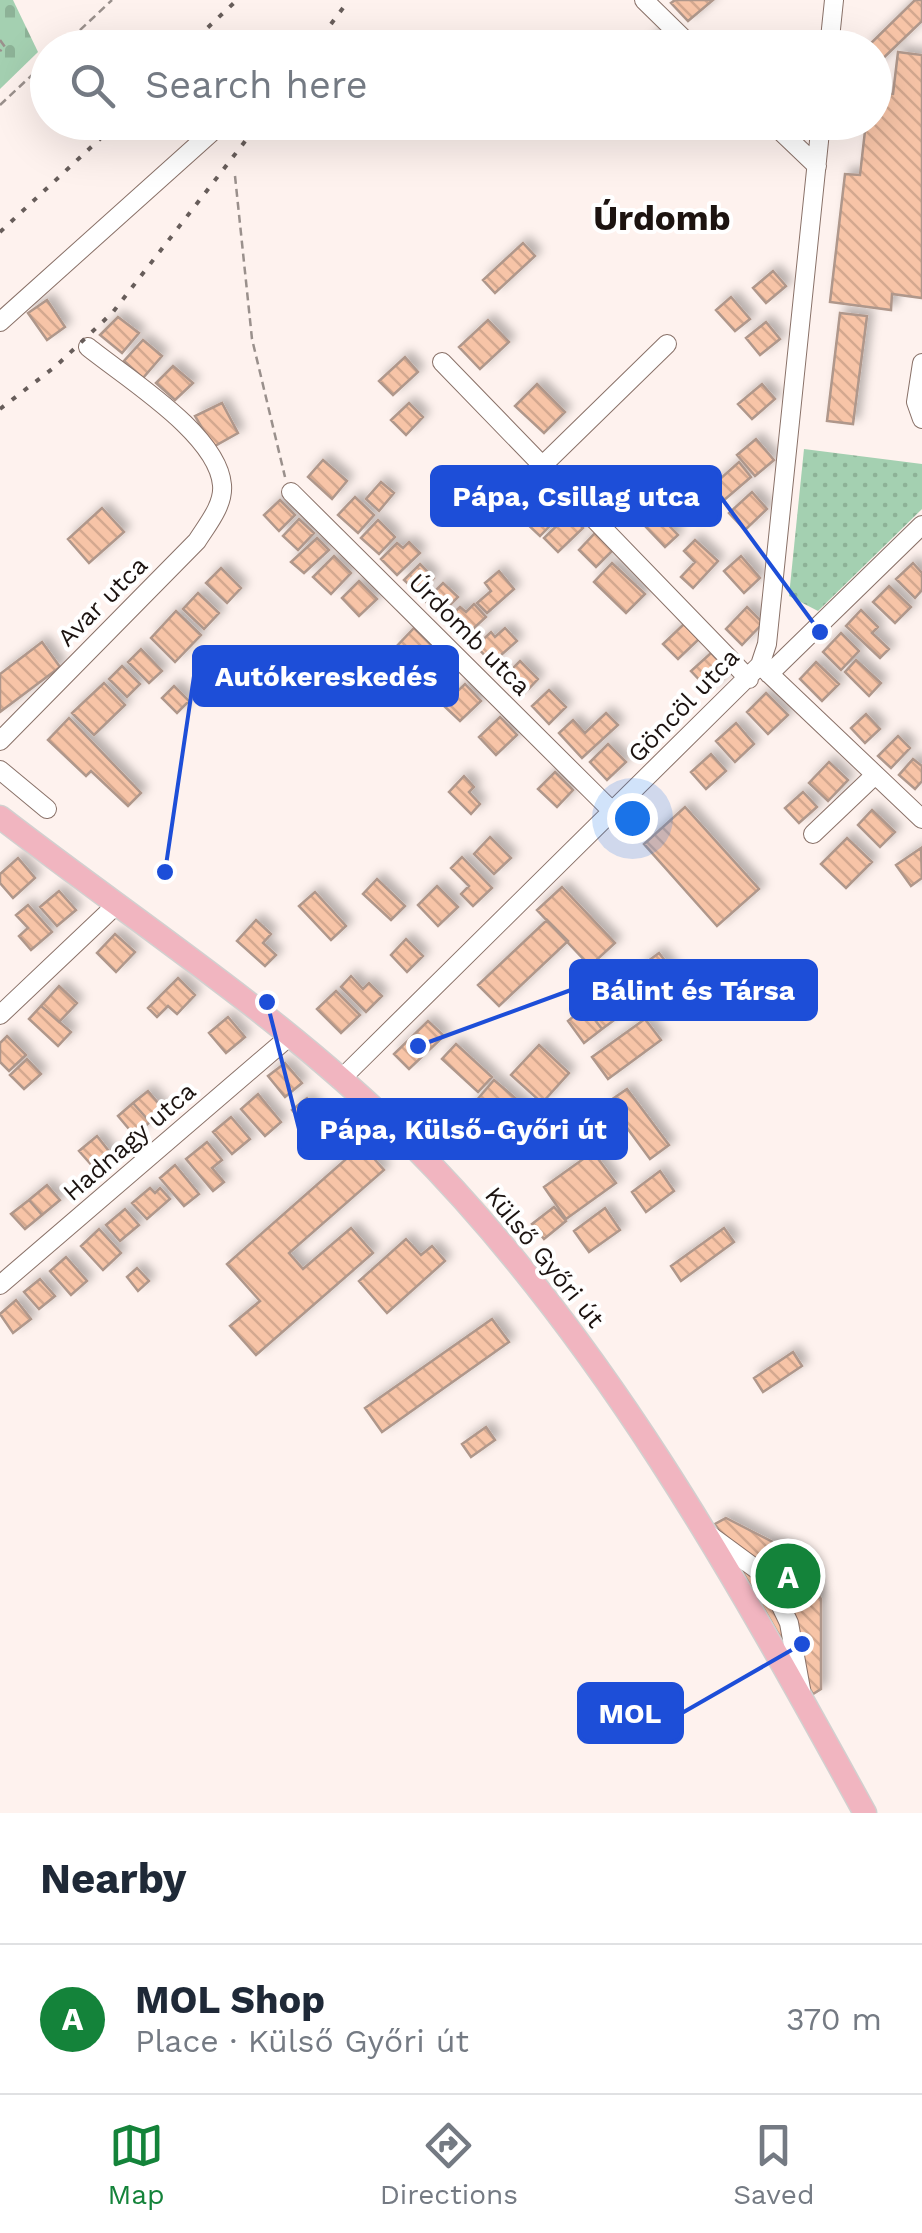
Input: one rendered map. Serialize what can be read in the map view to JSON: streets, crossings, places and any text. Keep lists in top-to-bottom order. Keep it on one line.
{"streets":{"main road":["Külső Győri út"],"street":["Avar utca","Úrdomb utca","Göncöl utca","Hadnagy utca"]},"crossings":[["Úrdomb utca","Göncöl utca"],["Göncöl utca","Külső Győri út"],["Hadnagy utca","Külső Győri út"]],"districts":["Úrdomb"],"places":["Pápa, Csillag utca","Autókereskedés","Pápa, Külső-Győri út","Bálint és Társa","MOL"],"page":{"search":"Search here","pins":"A","heading":"Nearby","list":[{"mark":"A","name":"MOL Shop","note":"Place · Külső Győri út","value":"370 m"}],"nav":["Map","Directions","Saved"]}}
